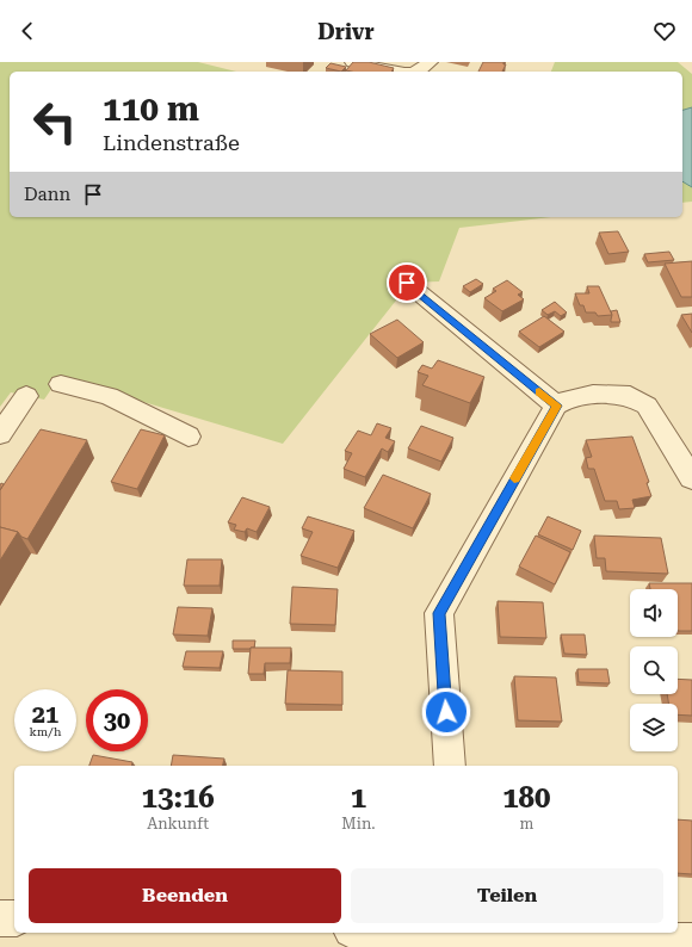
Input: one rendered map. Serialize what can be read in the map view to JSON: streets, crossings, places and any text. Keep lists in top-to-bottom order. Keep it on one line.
{"page":{"header":"Drivr","turn":["110 m","Lindenstraße"],"then":"Dann","speed":"21 km/h","limit":"30","eta":["13:16","Ankunft","1","Min.","180","m"],"buttons":["Beenden","Teilen"]}}
